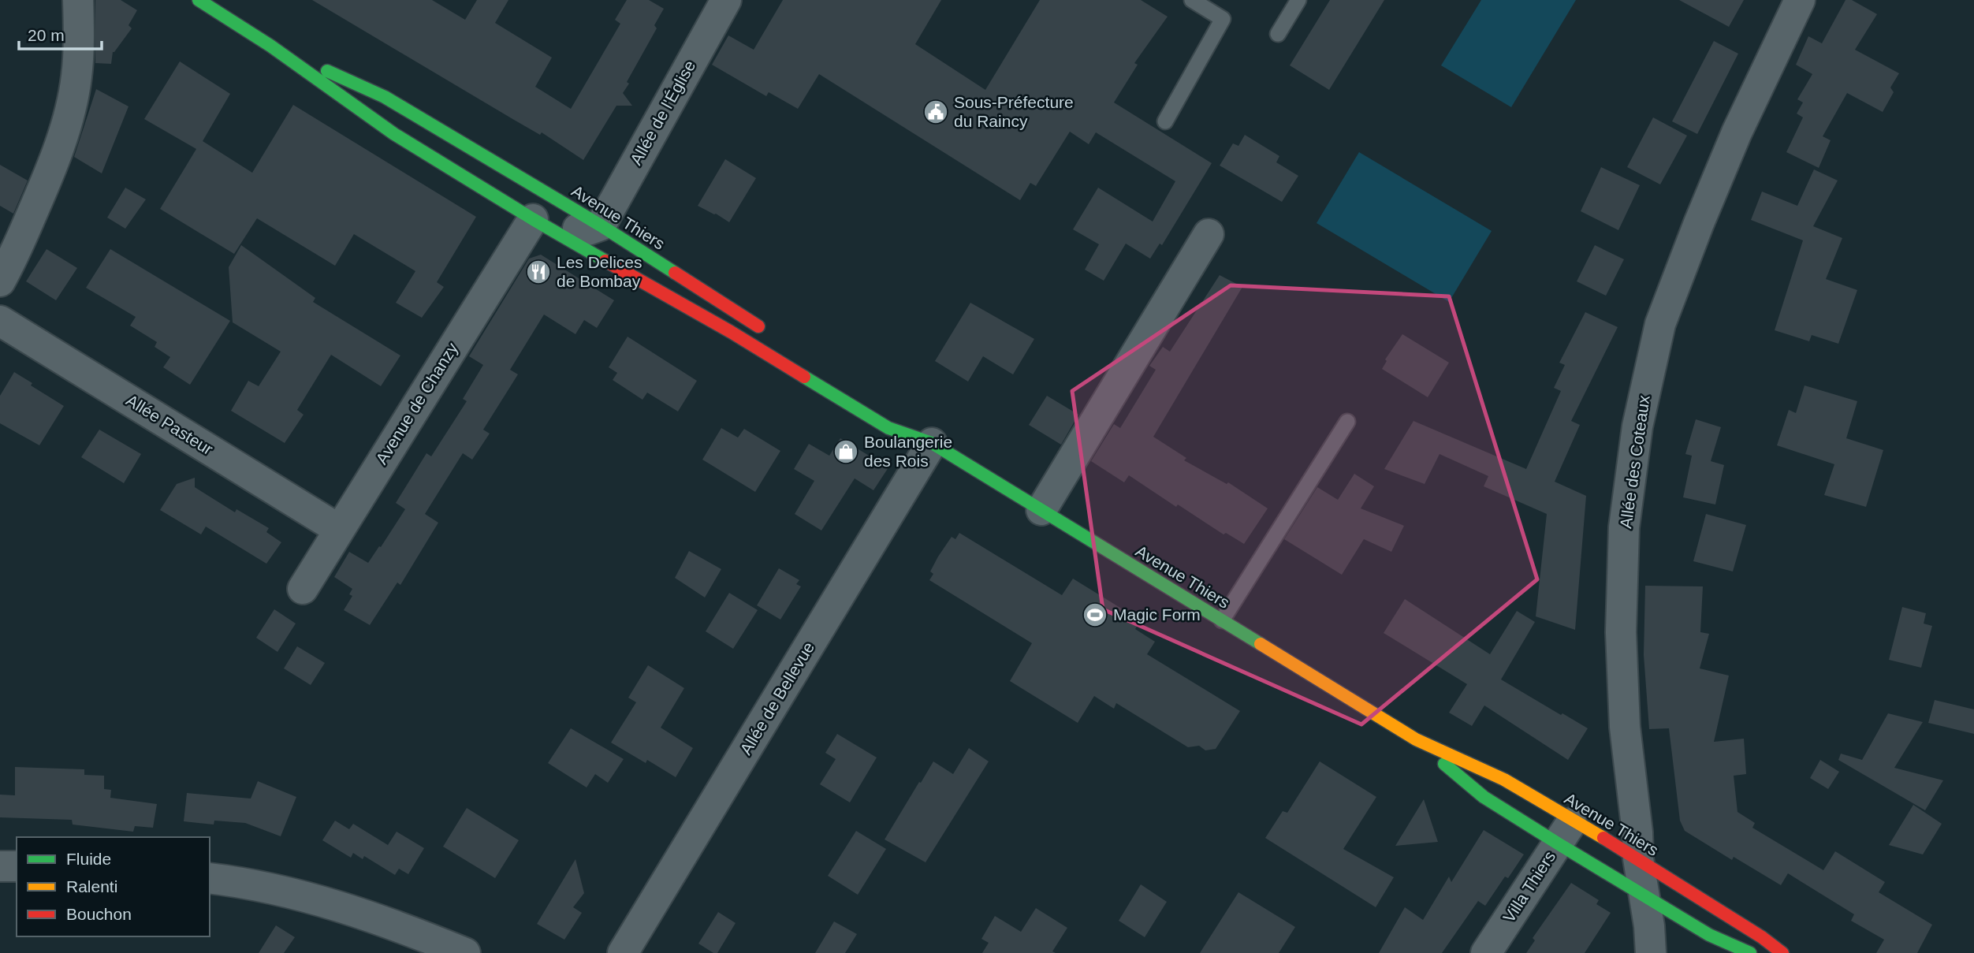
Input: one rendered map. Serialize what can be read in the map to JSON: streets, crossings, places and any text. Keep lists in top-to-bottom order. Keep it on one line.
{"streets":{"main road":["Avenue Thiers"],"street":["Allée de l'Église","Avenue de Chanzy","Allée Pasteur","Allée des Coteaux","Allée de Bellevue","Villa Thiers"]},"crossings":[["Allée de l'Église","Avenue Thiers"],["Avenue Thiers","Avenue de Chanzy"],["Avenue Thiers","Allée des Coteaux"],["Avenue Thiers","Allée de Bellevue"],["Avenue Thiers","Villa Thiers"],["Avenue de Chanzy","Allée Pasteur"]],"places":{"public building":["Sous-Préfecture du Raincy"],"restaurant":["Les Delices de Bombay"],"shop":["Boulangerie des Rois"],"sports":["Magic Form"]},"legend":["Fluide","Ralenti","Bouchon"],"scale_bar":"20 m"}
